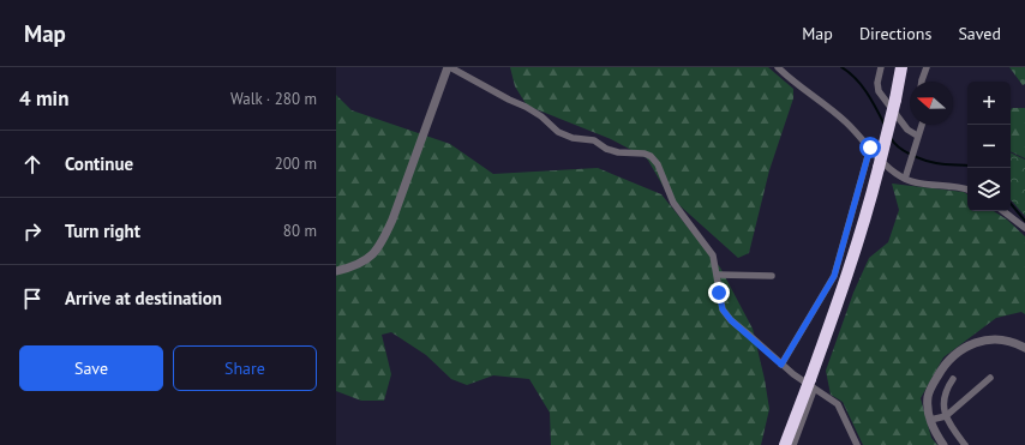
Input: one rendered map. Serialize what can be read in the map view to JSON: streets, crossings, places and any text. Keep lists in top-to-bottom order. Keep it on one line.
{"north":"left","page":{"header":"Map","nav":["Map","Directions","Saved"],"heading":["4 min","Walk · 280 m"],"map_buttons":["+","−"],"list":[["Continue","200 m"],["Turn right","80 m"],"Arrive at destination"],"buttons":["Save","Share"]}}
